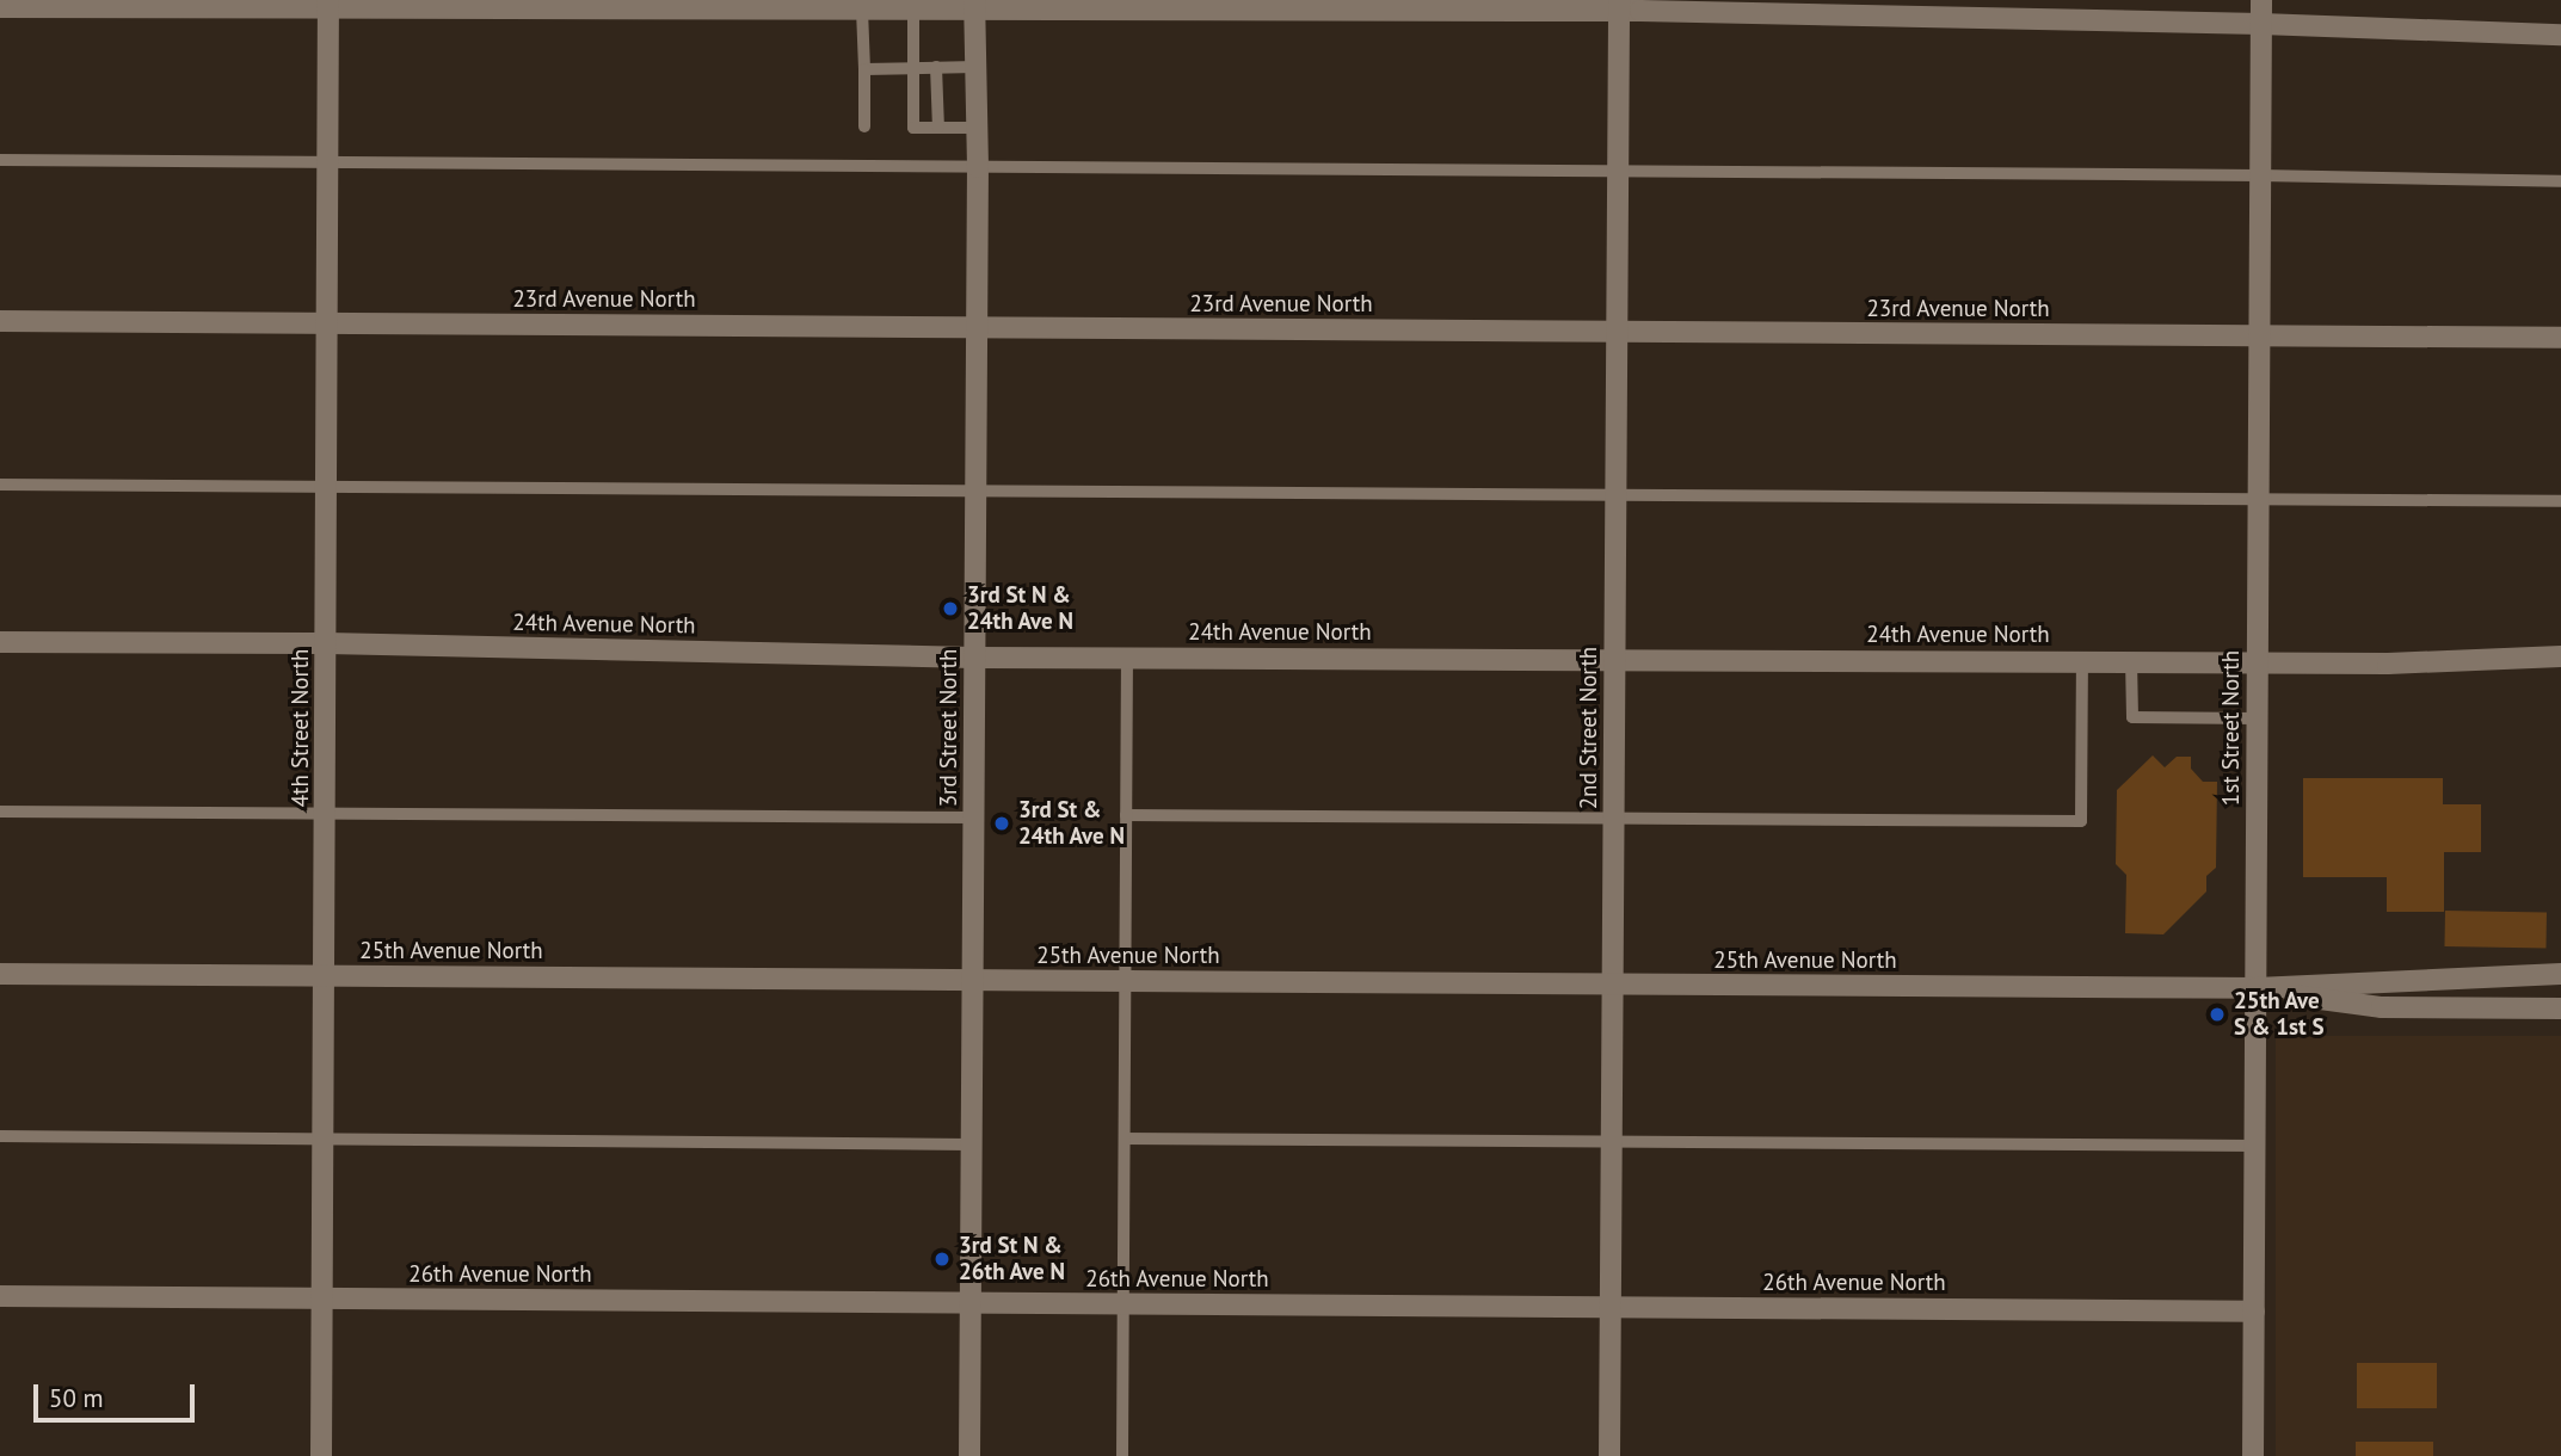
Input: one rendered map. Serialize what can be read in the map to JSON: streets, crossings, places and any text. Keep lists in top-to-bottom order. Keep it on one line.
{"streets":{"street":["23rd Avenue North","24th Avenue North","4th Street North","3rd Street North","2nd Street North","1st Street North","25th Avenue North","26th Avenue North"]},"crossings":[["23rd Avenue North","4th Street North"],["23rd Avenue North","3rd Street North"],["23rd Avenue North","2nd Street North"],["23rd Avenue North","1st Street North"],["24th Avenue North","4th Street North"],["24th Avenue North","3rd Street North"],["24th Avenue North","2nd Street North"],["24th Avenue North","1st Street North"],["4th Street North","25th Avenue North"],["4th Street North","26th Avenue North"],["3rd Street North","25th Avenue North"],["3rd Street North","26th Avenue North"],["2nd Street North","25th Avenue North"],["2nd Street North","26th Avenue North"],["1st Street North","25th Avenue North"],["1st Street North","26th Avenue North"]],"places":["3rd St N & 24th Ave N","3rd St & 24th Ave N","25th Ave S & 1st S","3rd St N & 26th Ave N"],"scale_bar":"50 m"}
